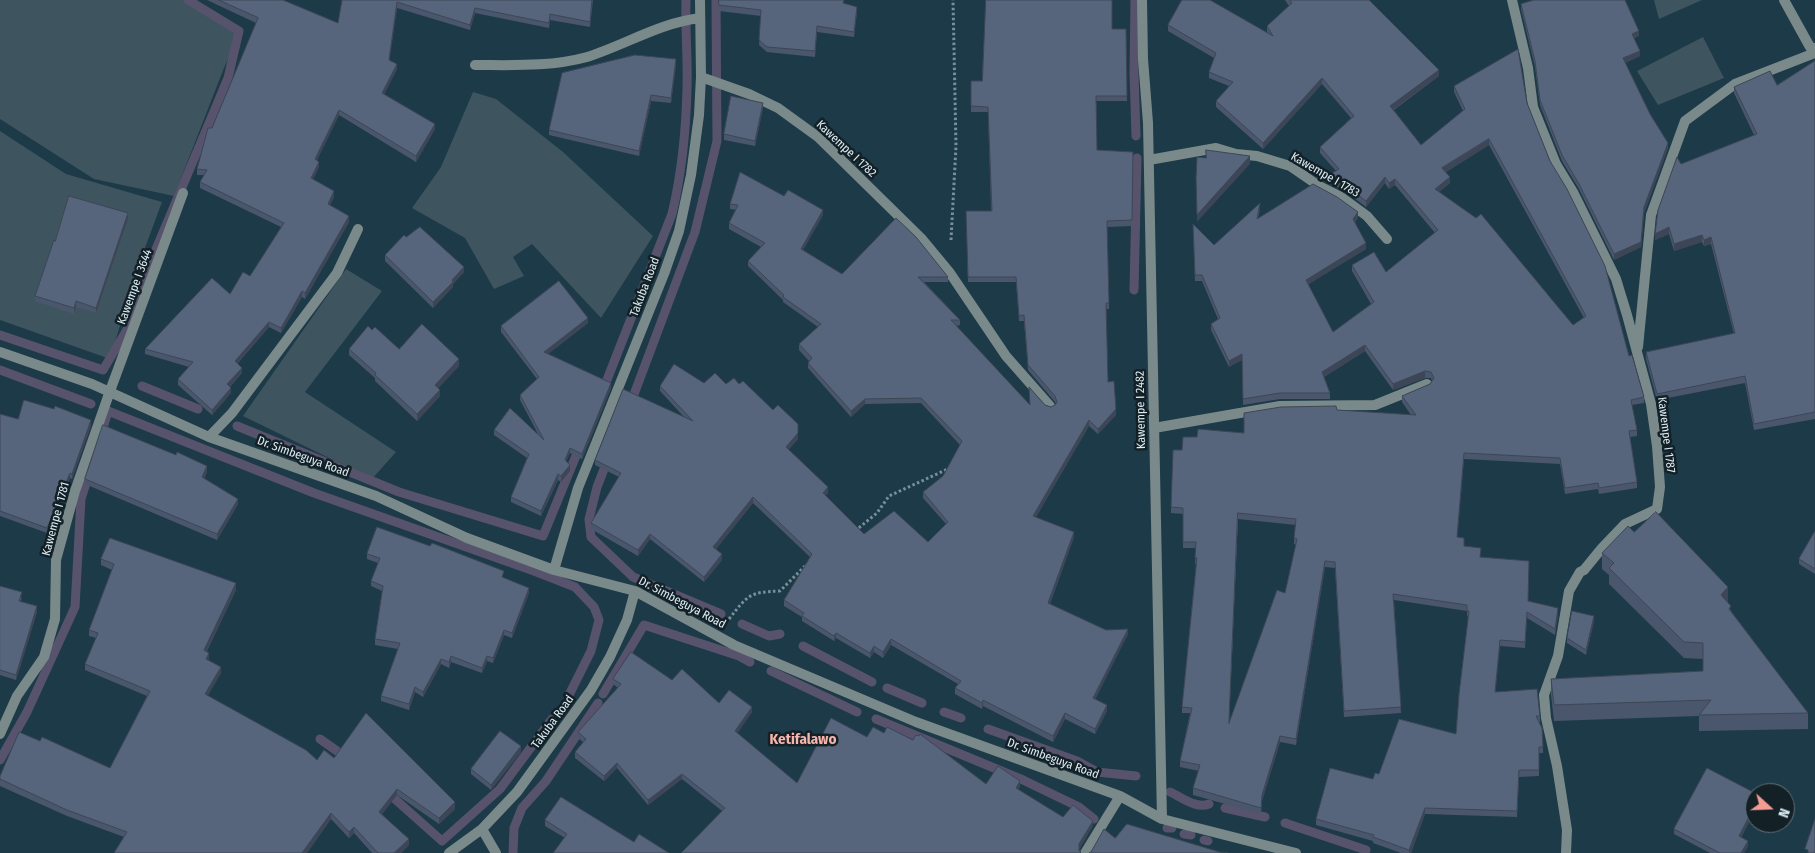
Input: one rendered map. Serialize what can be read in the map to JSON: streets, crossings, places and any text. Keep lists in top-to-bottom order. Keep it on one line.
{"streets":{"street":["Kawempe I 1782","Kawempe I 1783","Kawempe I 3644","Takuba Road","Kawempe I 2482","Kawempe I 1787","Dr. Simbeguya Road","Kawempe I 1781"]},"crossings":[["Kawempe I 1782","Takuba Road"],["Kawempe I 1783","Kawempe I 2482"],["Kawempe I 3644","Dr. Simbeguya Road"],["Kawempe I 3644","Kawempe I 1781"],["Takuba Road","Dr. Simbeguya Road"],["Kawempe I 2482","Dr. Simbeguya Road"],["Dr. Simbeguya Road","Kawempe I 1781"]],"districts":["Ketifalawo"],"north":"right"}
